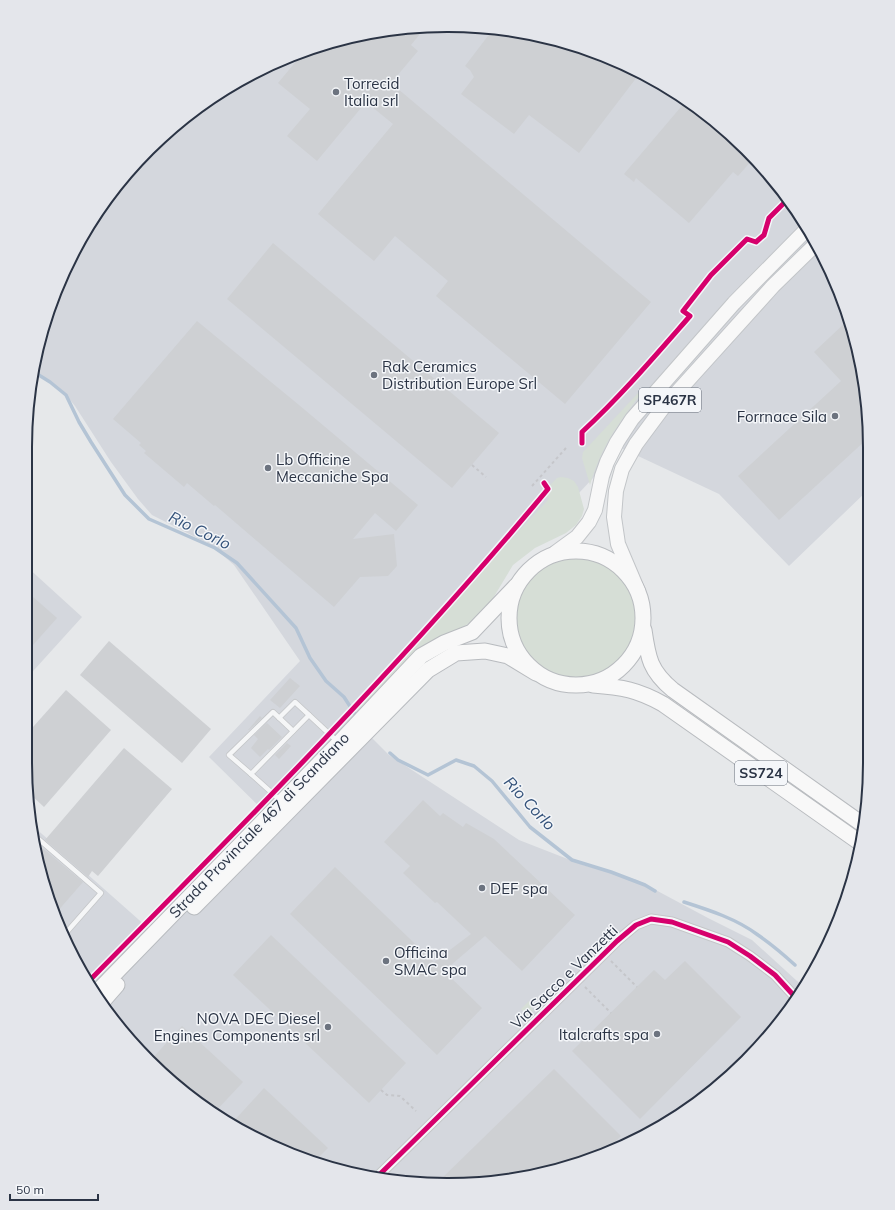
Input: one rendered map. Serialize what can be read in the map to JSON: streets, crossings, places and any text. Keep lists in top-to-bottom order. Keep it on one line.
{"streets":{"highway":["SS724","Strada Provinciale 467 di Scandiano"],"main road":["SP467R"],"street":["Via Sacco e Vanzetti"]},"crossings":[["SP467R","SS724"]],"water":["Rio Corlo"],"places":["Torrecid Italia srl","Rak Ceramics Distribution Europe Srl","Forrnace Sila","Lb Officine Meccaniche Spa","DEF spa","Officina SMAC spa","NOVA DEC Diesel Engines Components srl","Italcrafts spa"],"scale_bar":"50 m"}
